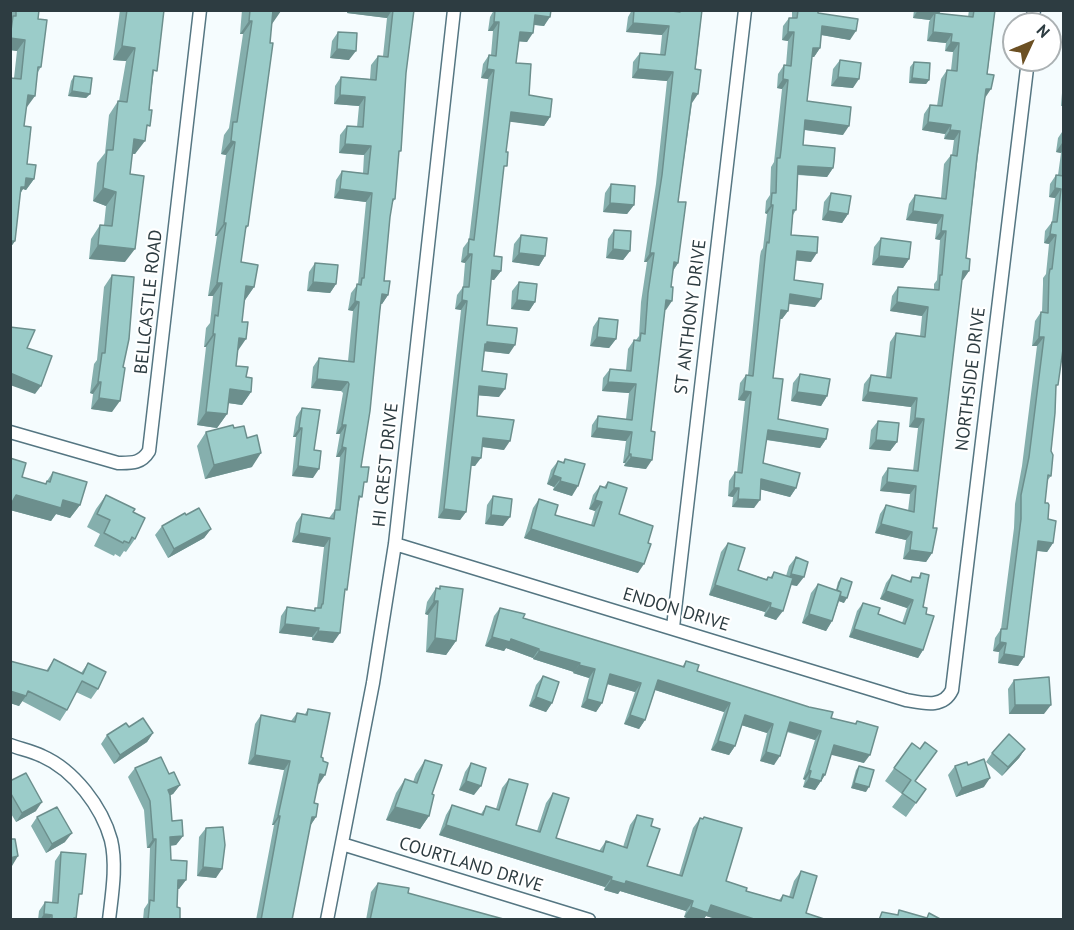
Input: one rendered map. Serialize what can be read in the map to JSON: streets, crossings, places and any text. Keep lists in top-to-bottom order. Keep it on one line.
{"streets":{"street":["BELLCASTLE ROAD","ST ANTHONY DRIVE","NORTHSIDE DRIVE","HI CREST DRIVE","ENDON DRIVE","COURTLAND DRIVE"]},"crossings":[["ST ANTHONY DRIVE","ENDON DRIVE"],["NORTHSIDE DRIVE","ENDON DRIVE"],["HI CREST DRIVE","ENDON DRIVE"],["HI CREST DRIVE","COURTLAND DRIVE"]],"north":"top right"}
